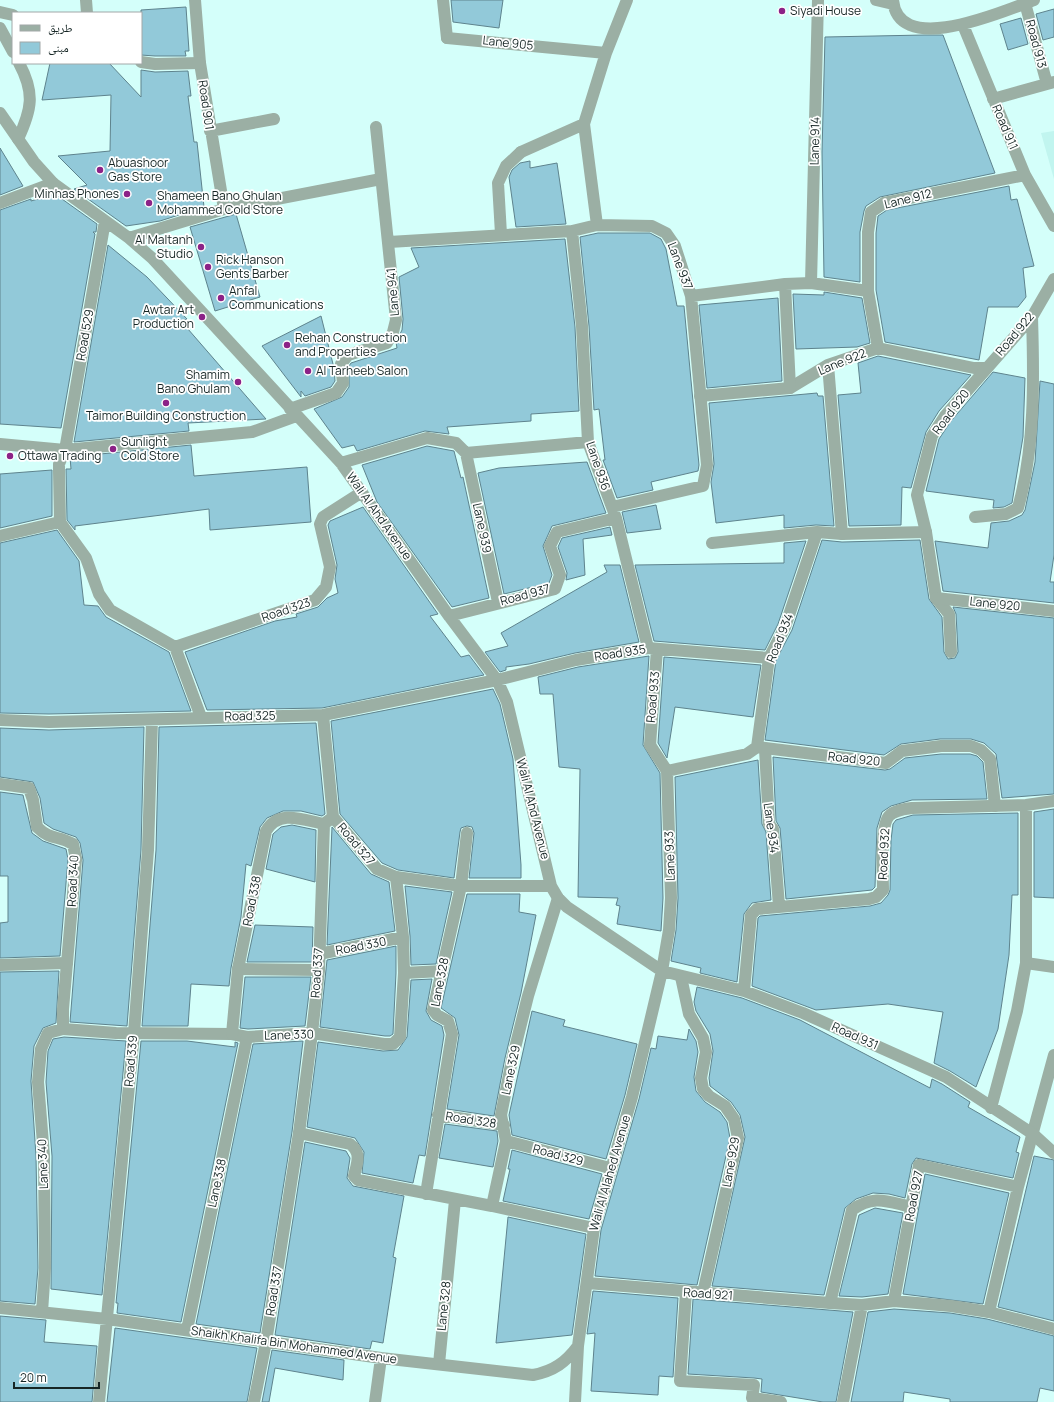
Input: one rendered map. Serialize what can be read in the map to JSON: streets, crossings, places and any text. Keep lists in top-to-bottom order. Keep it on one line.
{"streets":{"street":["Lane 905","Road 913","Road 901","Road 911","Lane 914","Lane 912","Lane 937","Lane 941","Road 922","Road 529","Lane 922","Road 920","Lane 936","Wali Al Ahd Avenue","Lane 939","Road 937","Lane 920","Road 323","Road 934","Road 935","Road 933","Road 325","Lane 934","Road 327","Road 932","Lane 933","Road 340","Road 338","Road 330","Road 337","Lane 328","Lane 330","Road 931","Road 339","Lane 329","Road 328","Road 329","Lane 929","Lane 340","Wali Al Alahed Avenue","Lane 338","Road 927","Road 921","Shaikh Khalifa Bin Mohammed Avenue"]},"crossings":[["Road 913","Road 911"],["Road 911","Lane 912"],["Lane 912","Lane 922"],["Lane 937","Lane 941"],["Lane 937","Lane 922"],["Lane 937","Lane 936"],["Lane 937","Road 937"],["Lane 941","Wali Al Ahd Avenue"],["Road 922","Lane 922"],["Road 922","Road 920"],["Road 529","Wali Al Ahd Avenue"],["Lane 922","Road 920"],["Road 920","Lane 920"],["Road 920","Road 934"],["Road 920","Lane 934"],["Road 920","Road 932"],["Lane 936","Road 937"],["Lane 936","Road 935"],["Lane 936","Road 933"],["Wali Al Ahd Avenue","Road 937"],["Wali Al Ahd Avenue","Road 323"],["Wali Al Ahd Avenue","Road 935"],["Wali Al Ahd Avenue","Road 325"],["Wali Al Ahd Avenue","Road 327"],["Wali Al Ahd Avenue","Lane 933"],["Wali Al Ahd Avenue","Road 931"],["Wali Al Ahd Avenue","Lane 329"],["Wali Al Ahd Avenue","Wali Al Alahed Avenue"],["Lane 939","Road 937"],["Road 934","Road 935"],["Road 934","Lane 934"],["Road 935","Road 933"],["Road 935","Road 325"],["Road 933","Lane 933"],["Road 325","Road 327"],["Road 325","Road 339"],["Lane 934","Road 932"],["Road 327","Road 338"],["Road 327","Road 337"],["Road 327","Lane 328"],["Road 327","Lane 330"],["Road 932","Road 931"],["Lane 933","Road 931"],["Lane 933","Wali Al Alahed Avenue"],["Road 340","Lane 330"],["Road 340","Lane 340"],["Road 338","Road 337"],["Road 338","Lane 330"],["Road 330","Road 337"],["Road 330","Lane 330"],["Road 337","Lane 330"],["Road 337","Shaikh Khalifa Bin Mohammed Avenue"],["Lane 328","Road 328"],["Lane 328","Shaikh Khalifa Bin Mohammed Avenue"],["Lane 330","Road 339"],["Lane 330","Lane 340"],["Lane 330","Lane 338"],["Road 931","Lane 929"],["Road 931","Wali Al Alahed Avenue"],["Road 339","Shaikh Khalifa Bin Mohammed Avenue"],["Lane 329","Road 328"],["Lane 329","Road 329"],["Road 329","Wali Al Alahed Avenue"],["Lane 929","Road 921"],["Lane 340","Shaikh Khalifa Bin Mohammed Avenue"],["Wali Al Alahed Avenue","Road 921"],["Wali Al Alahed Avenue","Shaikh Khalifa Bin Mohammed Avenue"],["Lane 338","Shaikh Khalifa Bin Mohammed Avenue"],["Road 927","Road 921"]],"places":["Siyadi House","Abuashoor Gas Store","Minhas Phones","Shameen Bano Ghulan Mohammed Cold Store","Al Maltanh Studio","Rick Hanson Gents Barber","Anfal Communications","Awtar Art Production","Rehan Construction and Properties","Al Tarheeb Salon","Shamim Bano Ghulam","Taimor Building Construction","Sunlight Cold Store","Ottawa Trading"],"legend":["طريق","مبنى"],"scale_bar":"20 m"}
